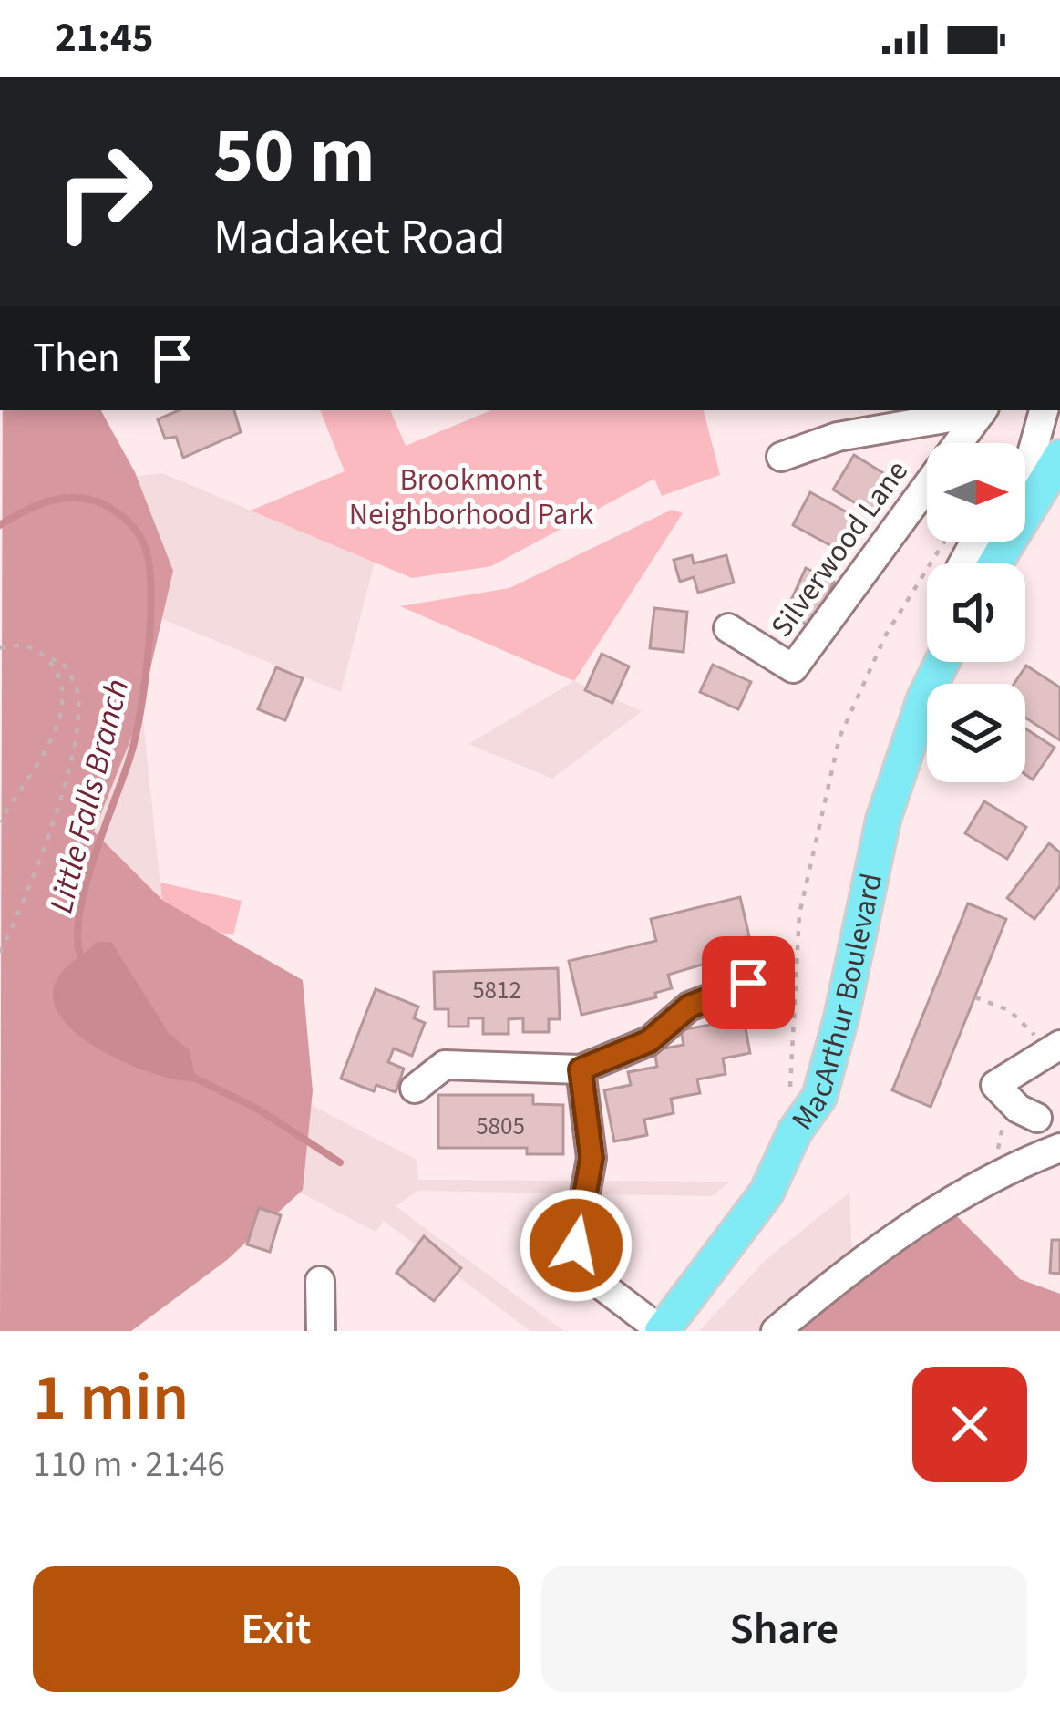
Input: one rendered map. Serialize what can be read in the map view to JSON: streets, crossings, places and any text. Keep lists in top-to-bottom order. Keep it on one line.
{"streets":{"main road":["MacArthur Boulevard"],"street":["Silverwood Lane"]},"water":["Little Falls Branch"],"parks":["Brookmont Neighborhood Park"],"house_numbers":["5812","5805"],"north":"right","page":{"status":"21:45","turn":["50 m","Madaket Road"],"then":"Then","heading":["1 min","110 m · 21:46"],"buttons":["Exit","Share"]}}
